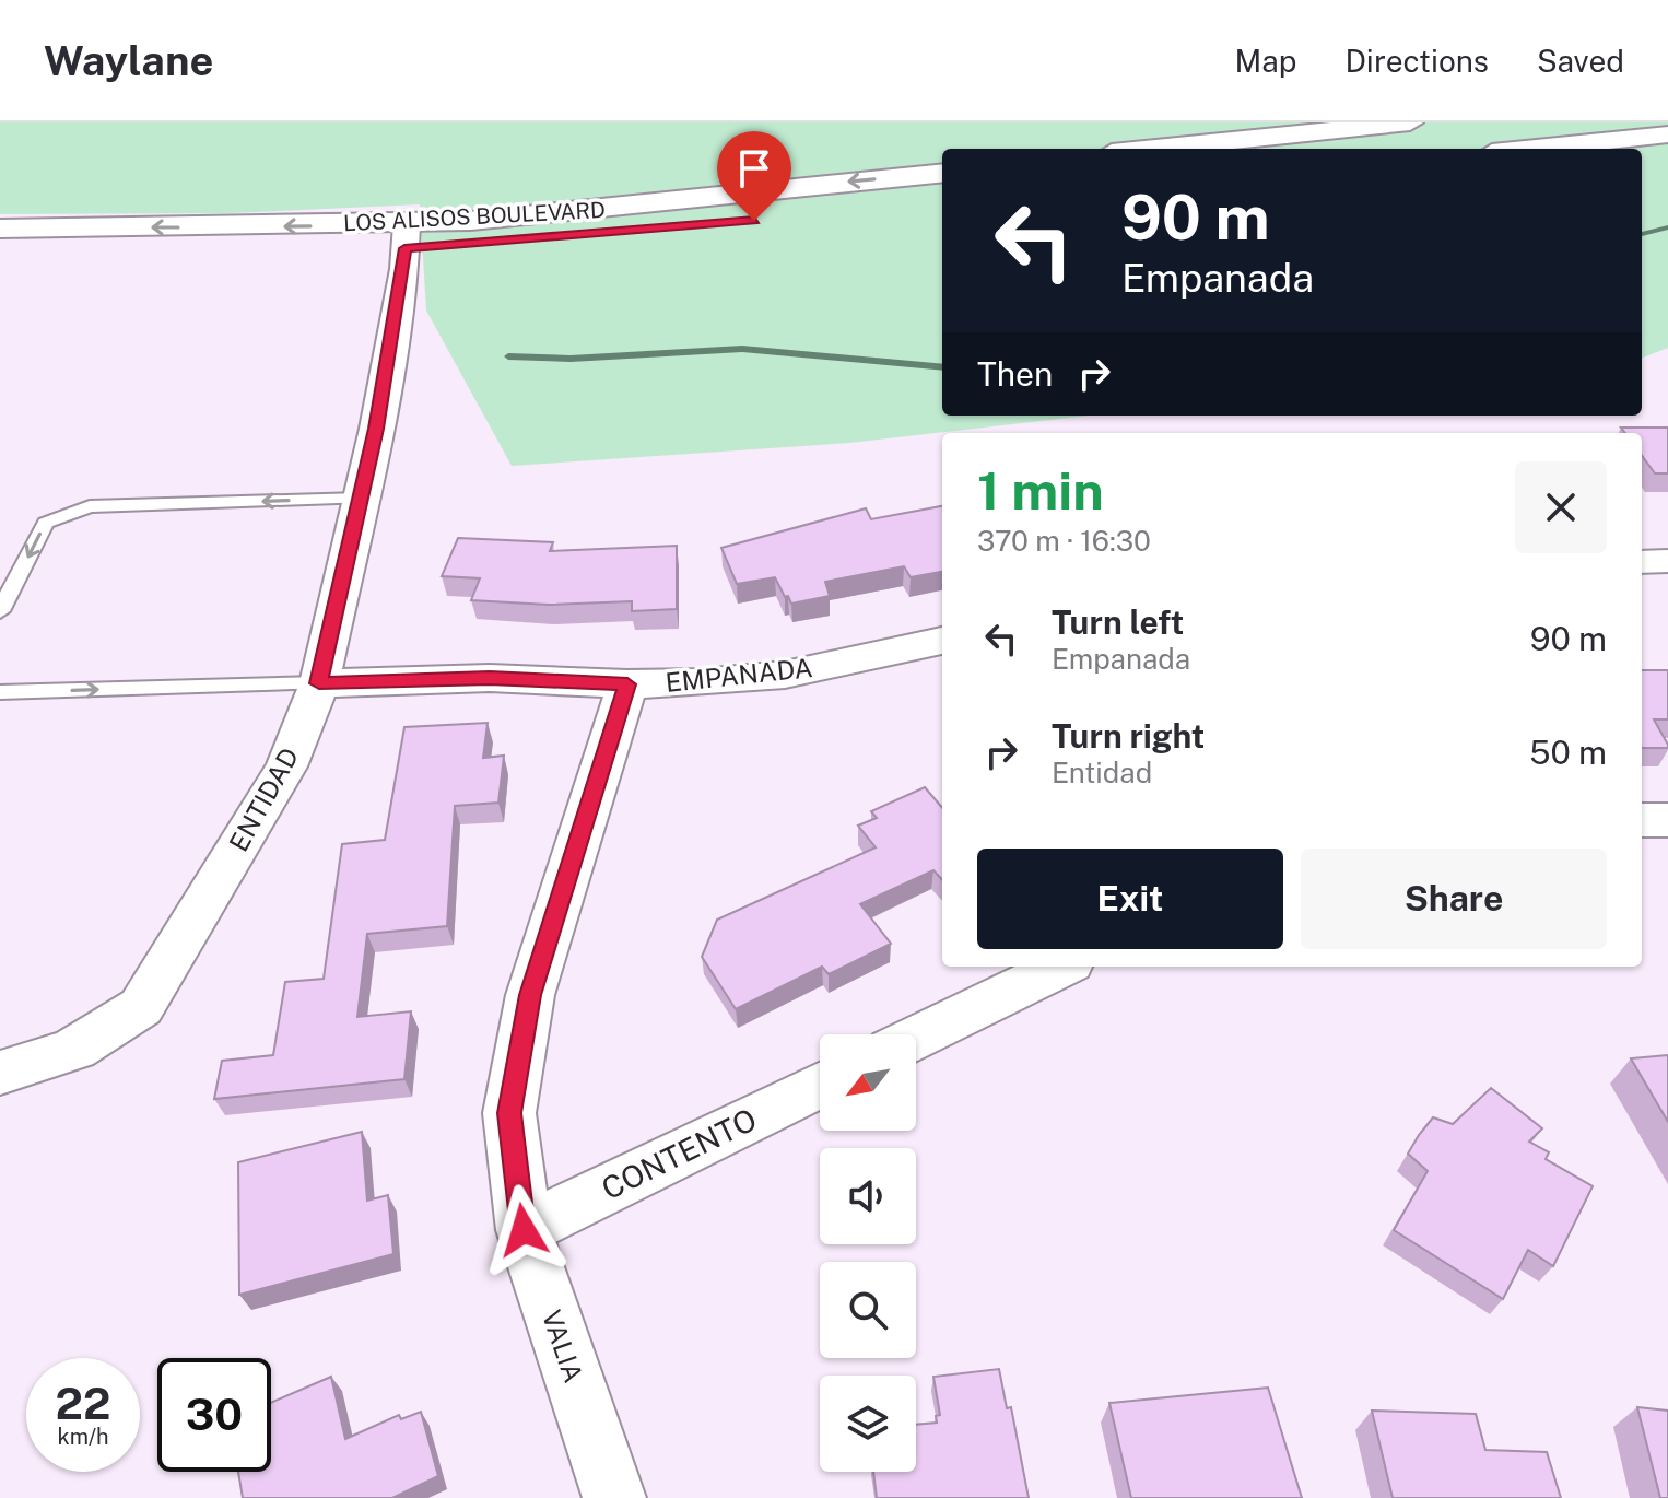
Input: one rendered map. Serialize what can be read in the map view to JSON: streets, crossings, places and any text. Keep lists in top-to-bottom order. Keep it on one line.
{"streets":{"main road":["LOS ALISOS BOULEVARD"],"street":["EMPANADA","ENTIDAD","CONTENTO","VALIA"]},"crossings":[["LOS ALISOS BOULEVARD","ENTIDAD"],["EMPANADA","ENTIDAD"],["EMPANADA","VALIA"],["CONTENTO","VALIA"]],"north":"bottom left","page":{"header":"Waylane","nav":["Map","Directions","Saved"],"turn":["90 m","Empanada"],"then":"Then","heading":["1 min","370 m · 16:30"],"list":[{"name":"Turn left","note":"Empanada","value":"90 m"},{"name":"Turn right","note":"Entidad","value":"50 m"}],"buttons":["Exit","Share"],"speed":"22 km/h","limit":"30"}}
